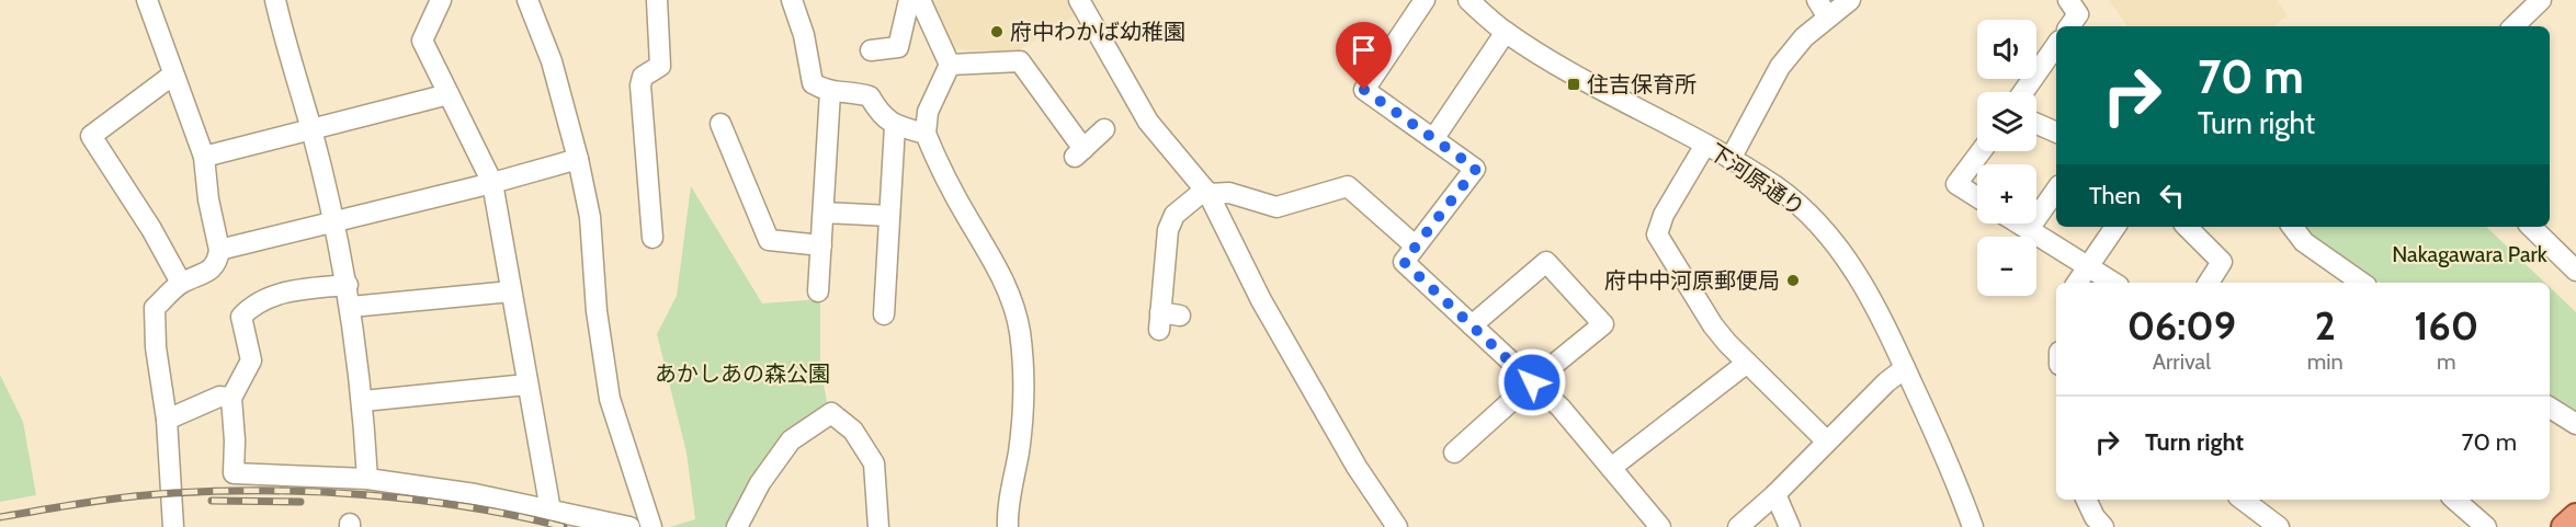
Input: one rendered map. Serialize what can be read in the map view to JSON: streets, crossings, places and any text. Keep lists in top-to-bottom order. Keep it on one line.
{"streets":{"street":["下河原通り"]},"parks":["Nakagawara Park","あかしあの森公園"],"places":{"other":["府中わかば幼稚園","府中中河原郵便局"],"transit":["住吉保育所"]},"page":{"map_buttons":["+","−"],"turn":["70 m","Turn right"],"then":"Then","eta":["06:09","Arrival","2","min","160","m"],"list":[{"name":"Turn right","value":"70 m"}]}}
